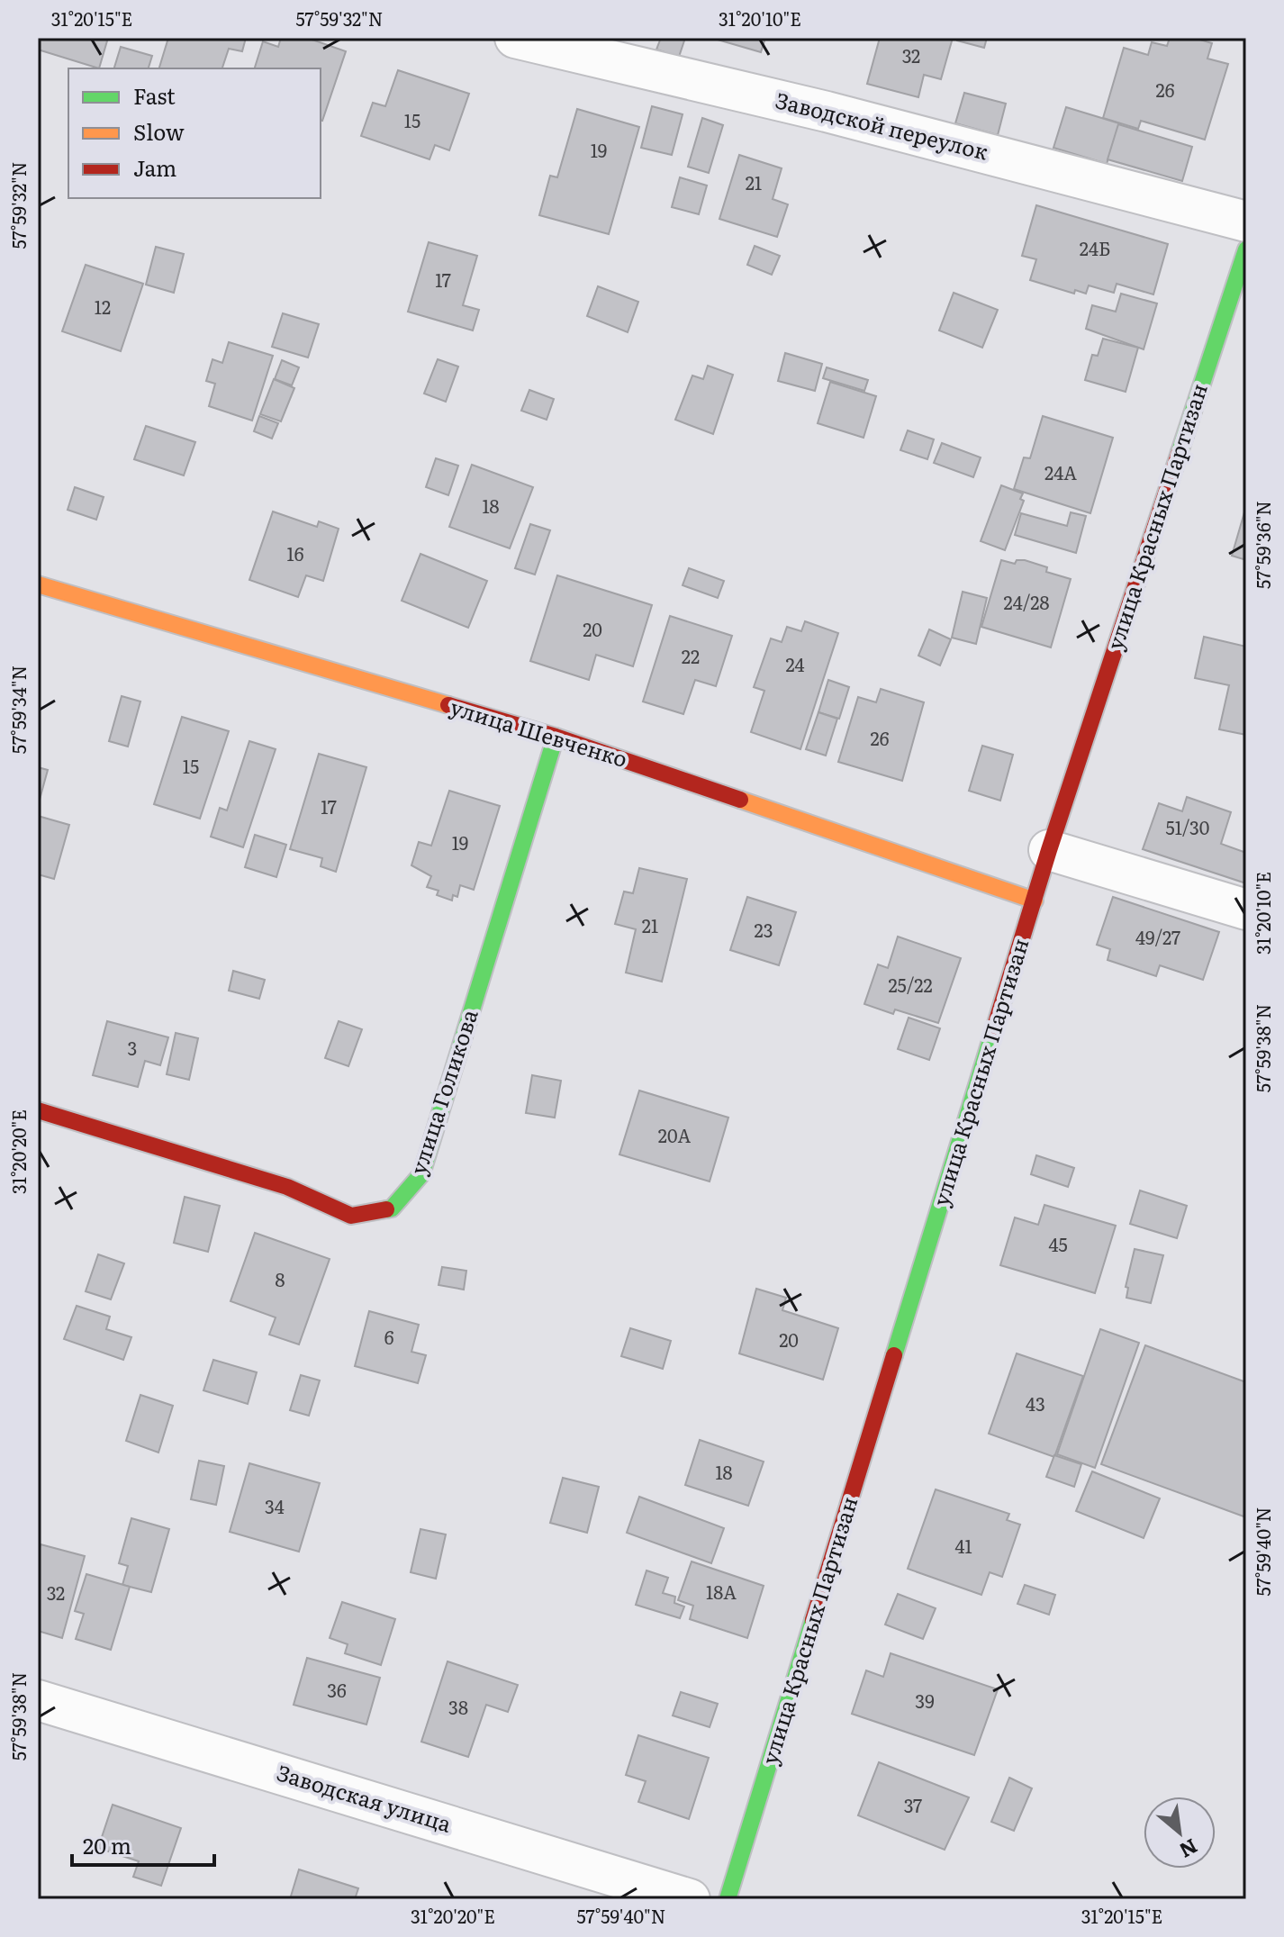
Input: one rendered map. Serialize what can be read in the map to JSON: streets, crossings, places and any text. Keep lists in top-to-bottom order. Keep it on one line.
{"streets":{"street":["Заводской переулок","улица Красных Партизан","улица Шевченко","улица Голикова","Заводская улица"]},"crossings":[["улица Красных Партизан","улица Шевченко"],["улица Шевченко","улица Голикова"]],"house_numbers":["32","26","15","19","21","24Б","17","12","24А","18","16","24/28","20","22","24","26","15","17","51/30","19","21","23","49/27","25/22","3","20А","45","8","6","20","43","18","34","41","18А","32","36","39","38","37"],"legend":["Fast","Slow","Jam"],"scale_bar":"20 m","north":"bottom right","coordinates":["31°20'15\"E","57°59'32\"N","31°20'10\"E","57°59'36\"N","57°59'34\"N","57°59'38\"N","31°20'20\"E","57°59'40\"N"]}
